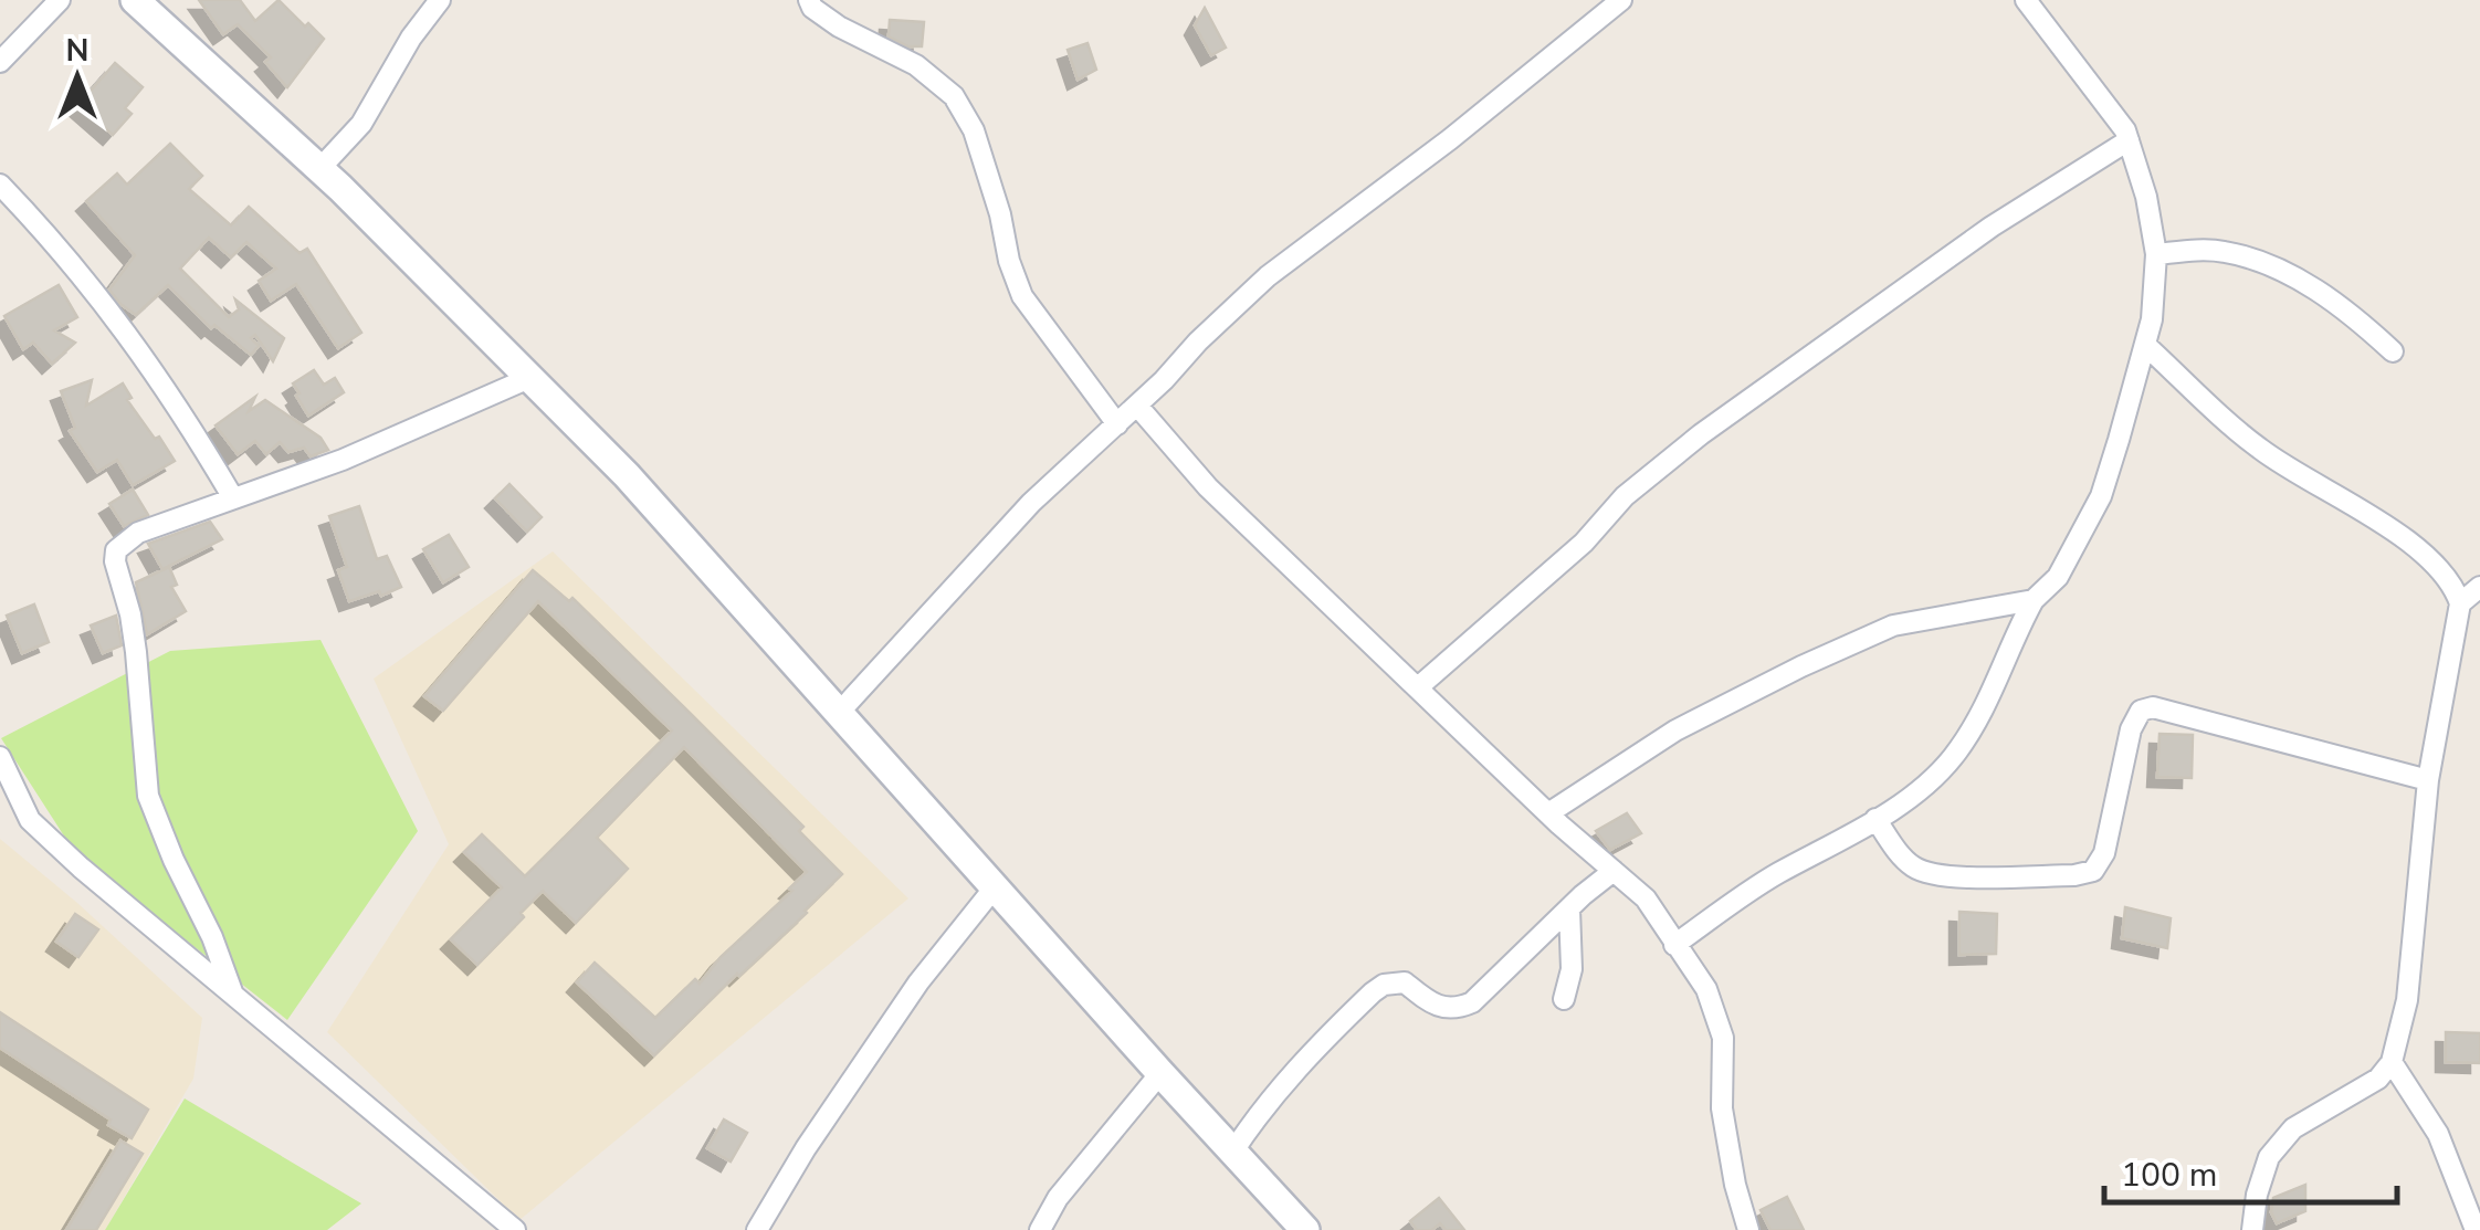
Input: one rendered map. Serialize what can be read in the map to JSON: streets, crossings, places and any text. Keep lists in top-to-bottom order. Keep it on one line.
{"scale_bar":"100 m","north":"top"}
